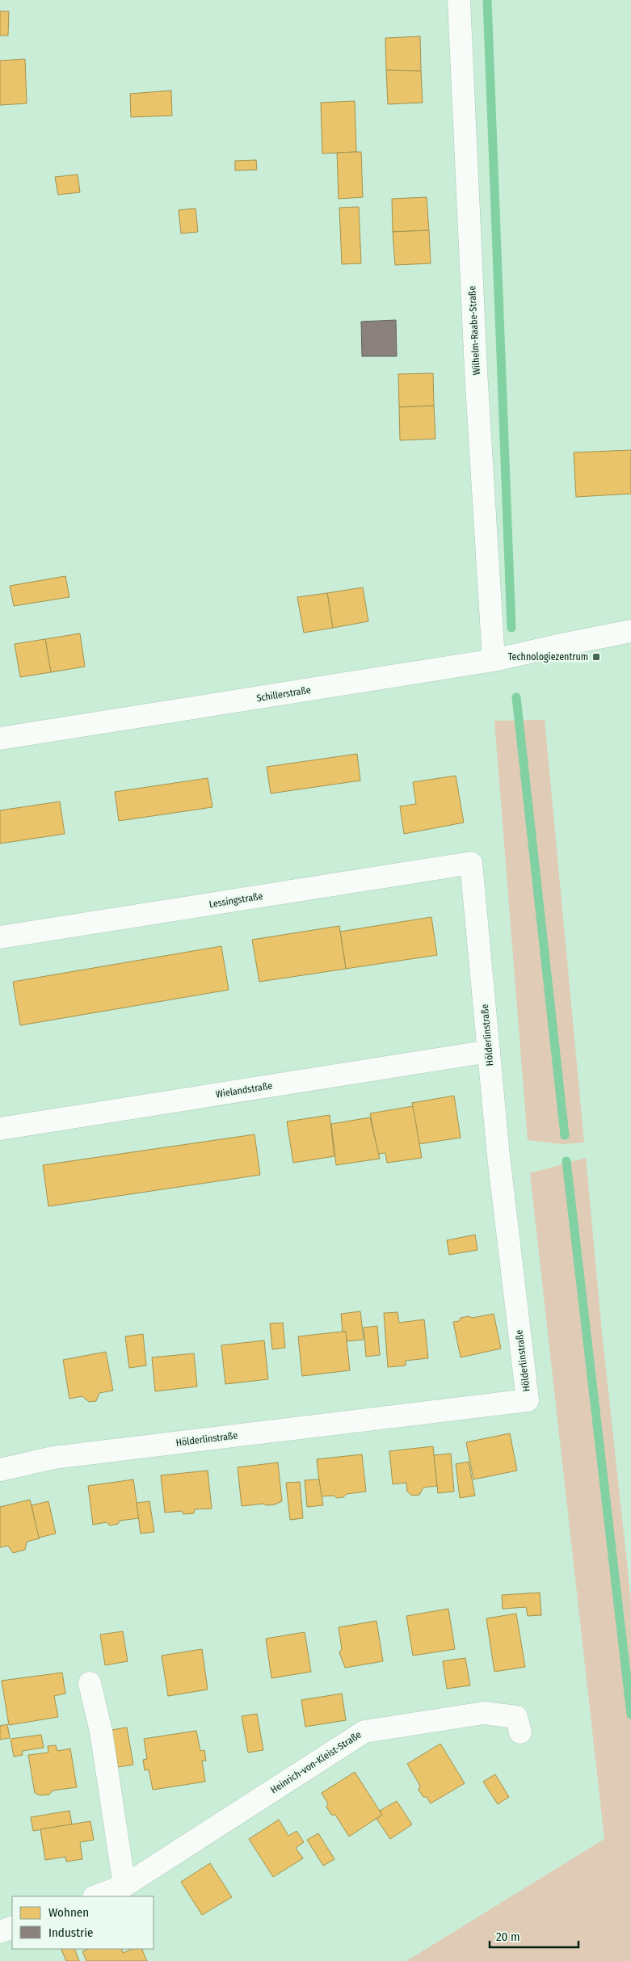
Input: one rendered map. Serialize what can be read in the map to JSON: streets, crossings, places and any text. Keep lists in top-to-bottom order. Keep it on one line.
{"streets":{"street":["Wilhelm-Raabe-Straße","Schillerstraße","Lessingstraße","Hölderlinstraße","Wielandstraße","Heinrich-von-Kleist-Straße"]},"crossings":[["Wilhelm-Raabe-Straße","Schillerstraße"],["Lessingstraße","Hölderlinstraße"],["Hölderlinstraße","Wielandstraße"]],"places":{"transit":["Technologiezentrum"]},"legend":["Wohnen","Industrie"],"scale_bar":"20 m"}
